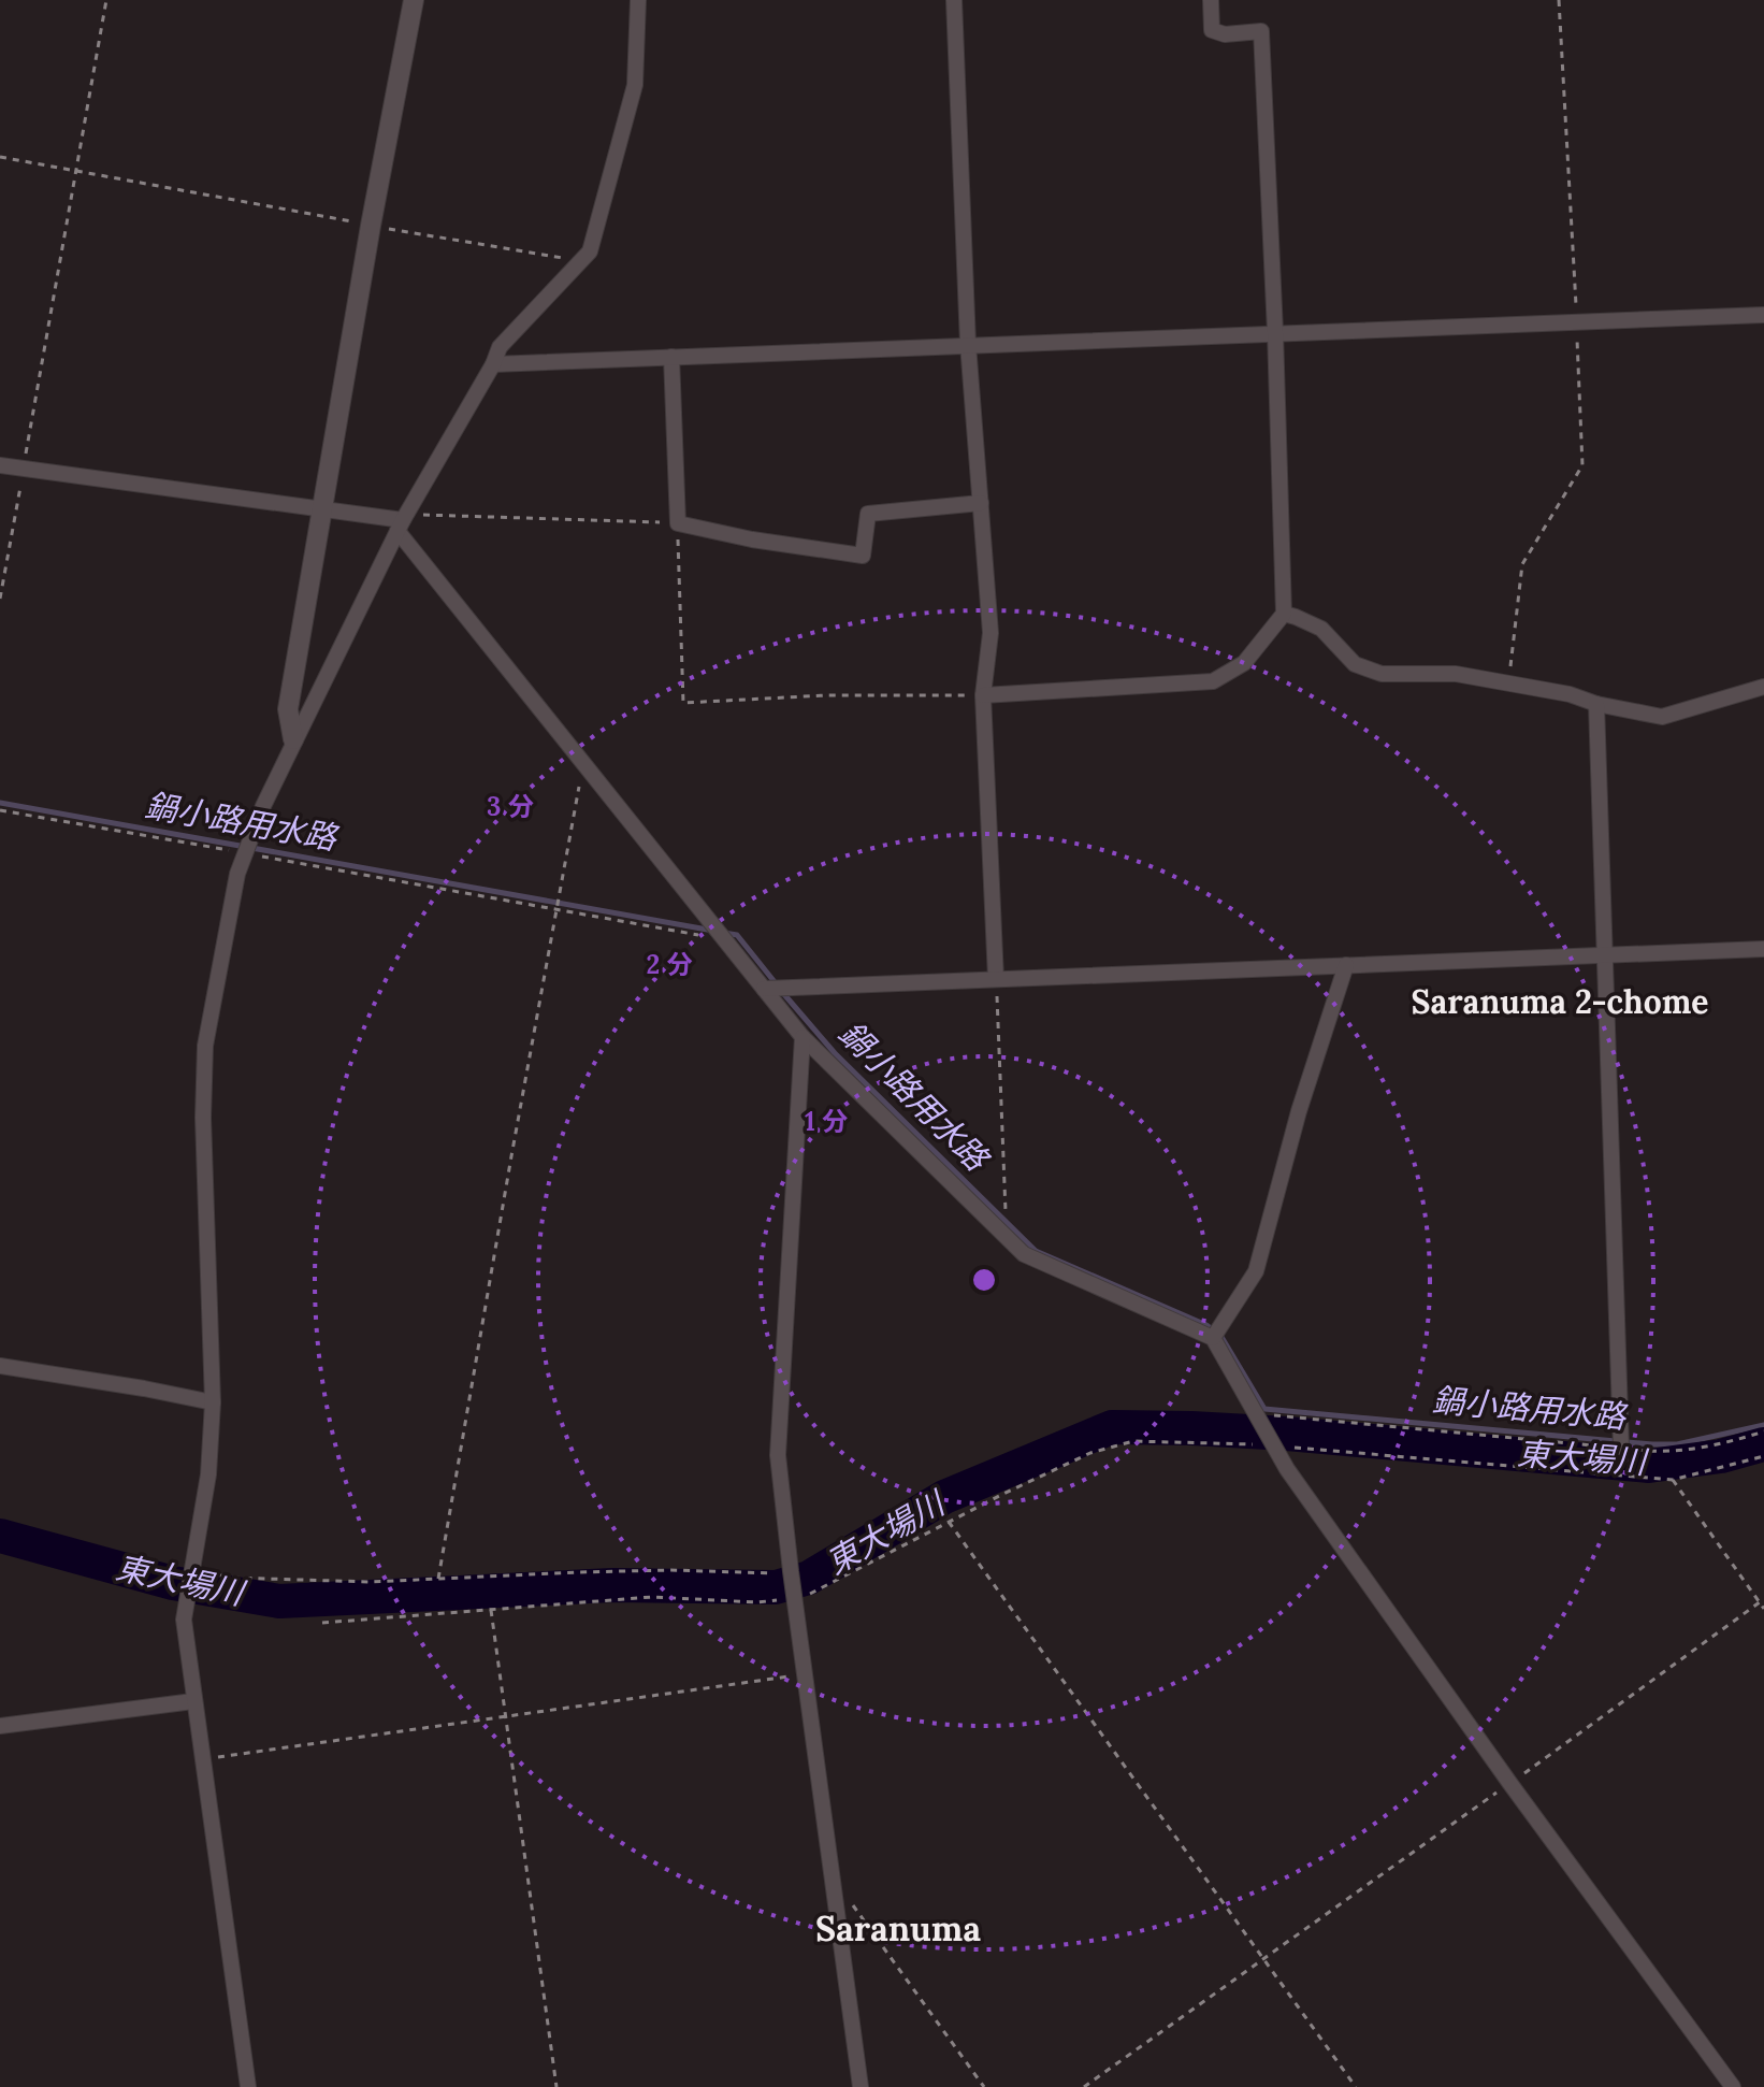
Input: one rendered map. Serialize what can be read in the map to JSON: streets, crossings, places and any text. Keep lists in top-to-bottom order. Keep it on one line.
{"districts":["Saranuma 2-chome","Saranuma"],"water":["鍋小路用水路","東大場川"],"rings":["3 分","2 分","1 分"]}
